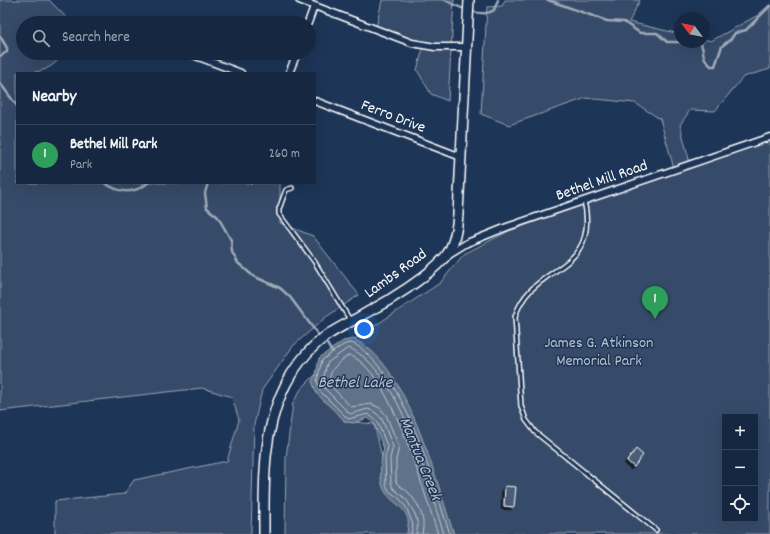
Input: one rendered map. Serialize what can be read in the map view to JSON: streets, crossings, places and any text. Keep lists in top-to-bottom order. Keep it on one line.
{"streets":{"main road":["Lambs Road"],"street":["Ferro Drive","Bethel Mill Road"]},"crossings":[["Ferro Drive","Lambs Road"],["Bethel Mill Road","Lambs Road"]],"water":["Bethel Lake","Mantua Creek"],"parks":["James G. Atkinson Memorial Park"],"north":"top left","page":{"search":"Search here","heading":"Nearby","list":[{"mark":"1","name":"Bethel Mill Park","note":"Park","value":"260 m"}],"pins":"1","map_buttons":["+","−"]}}
